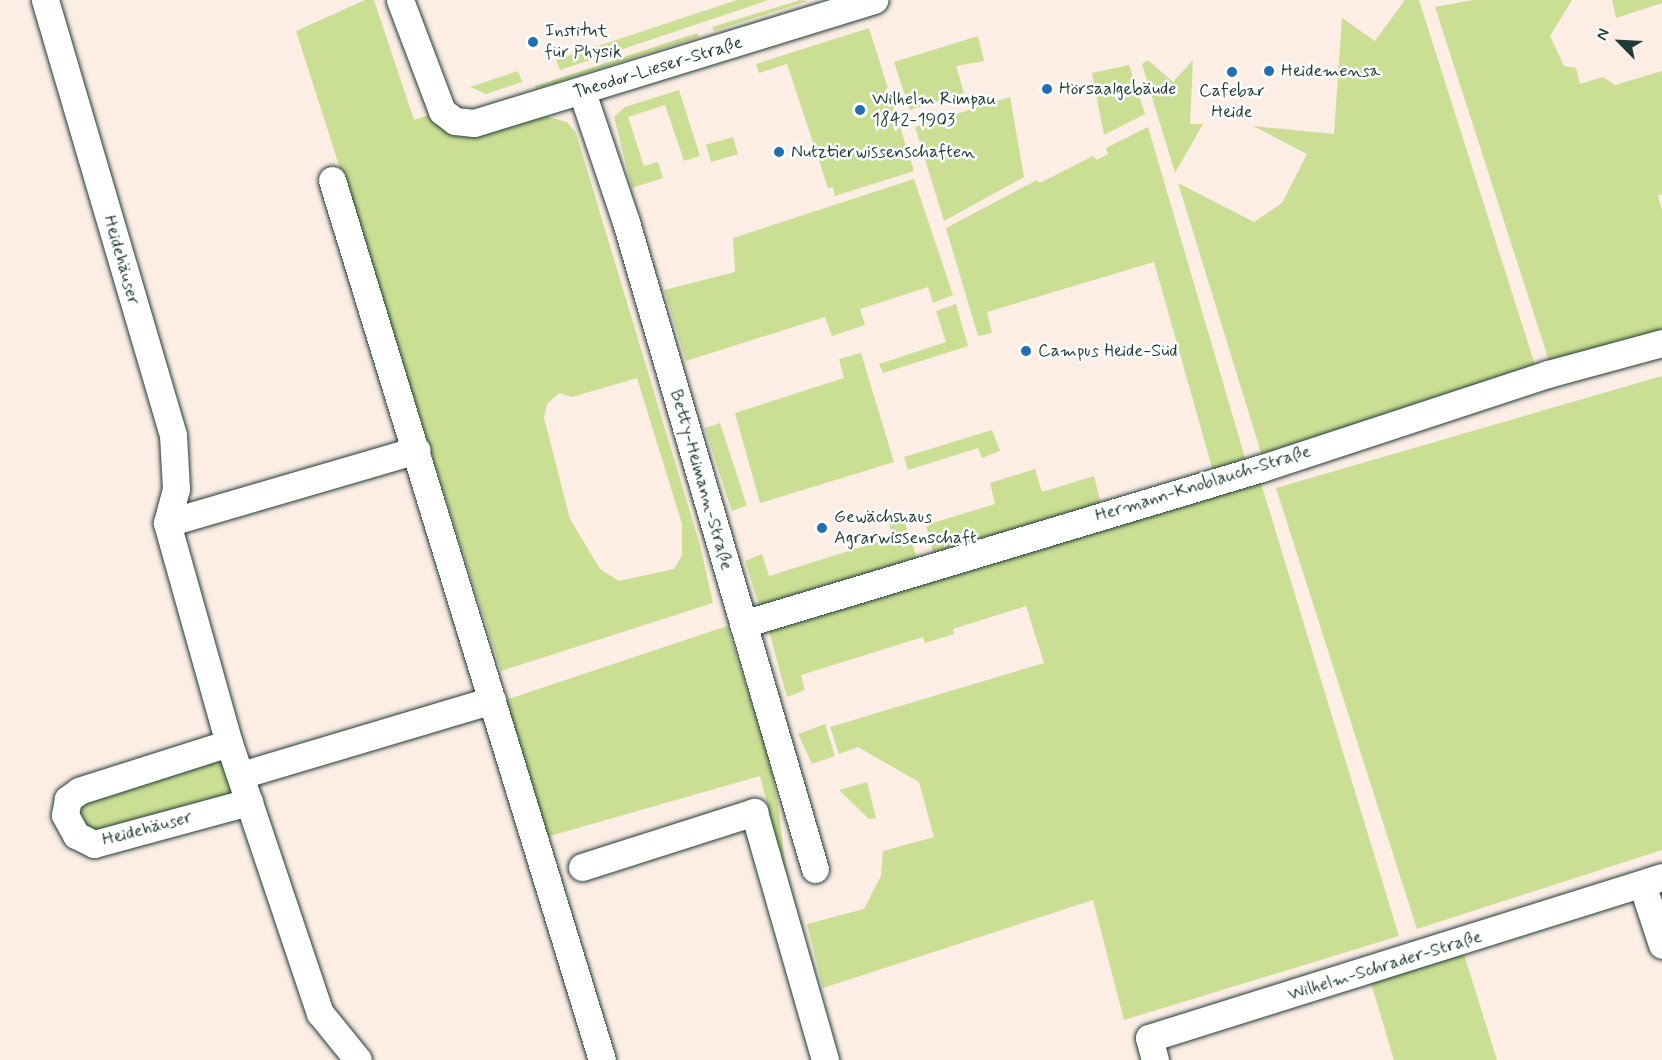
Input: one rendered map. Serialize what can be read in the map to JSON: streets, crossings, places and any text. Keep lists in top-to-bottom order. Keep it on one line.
{"streets":{"street":["Theodor-Lieser-Straße","Heidehäuser","Betty-Heimann-Straße","Hermann-Knoblauch-Straße","Wilhelm-Schrader-Straße"]},"crossings":[["Theodor-Lieser-Straße","Betty-Heimann-Straße"],["Betty-Heimann-Straße","Hermann-Knoblauch-Straße"]],"places":["Institut für Physik","Heidemensa","Cafebar Heide","Hörsaalgebäude","Wilhelm Rimpau 1842-1903","Nutztierwissenschaften","Campus Heide-Süd","Gewächshaus Agrarwissenschaft"],"north":"top left"}
